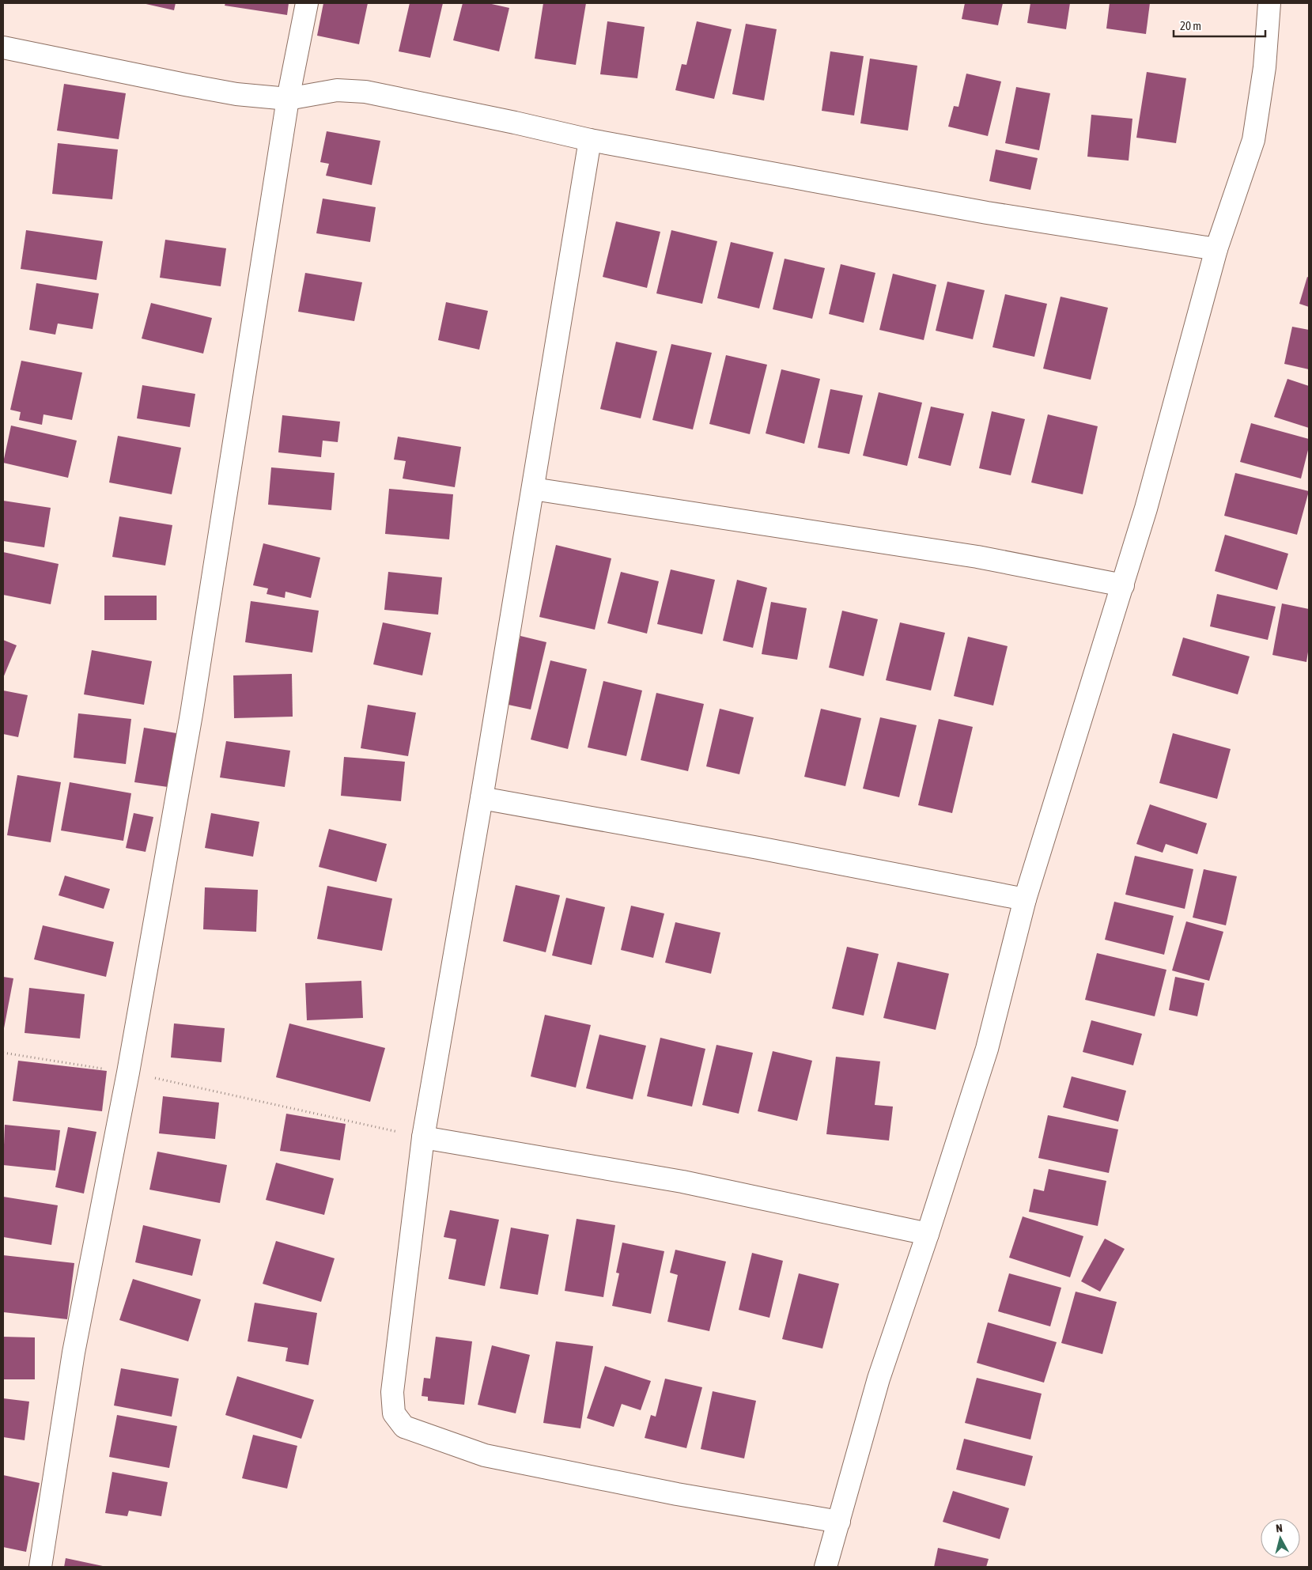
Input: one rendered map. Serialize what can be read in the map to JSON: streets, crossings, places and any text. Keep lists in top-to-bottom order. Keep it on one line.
{"scale_bar":"20 m","north":"top"}
